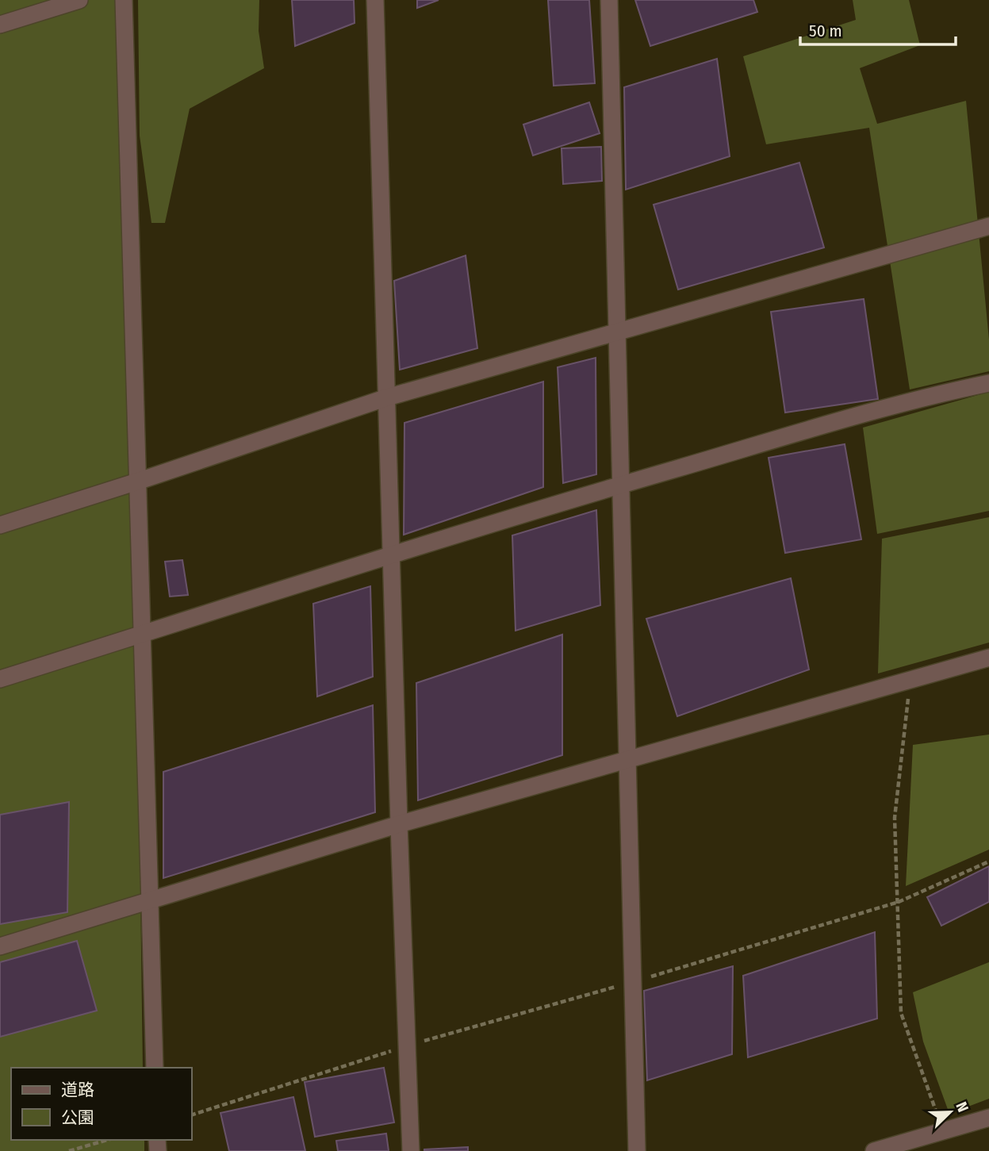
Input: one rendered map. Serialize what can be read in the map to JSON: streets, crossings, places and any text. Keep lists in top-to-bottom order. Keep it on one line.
{"legend":["道路","公園"],"scale_bar":"50 m","north":"top right"}
